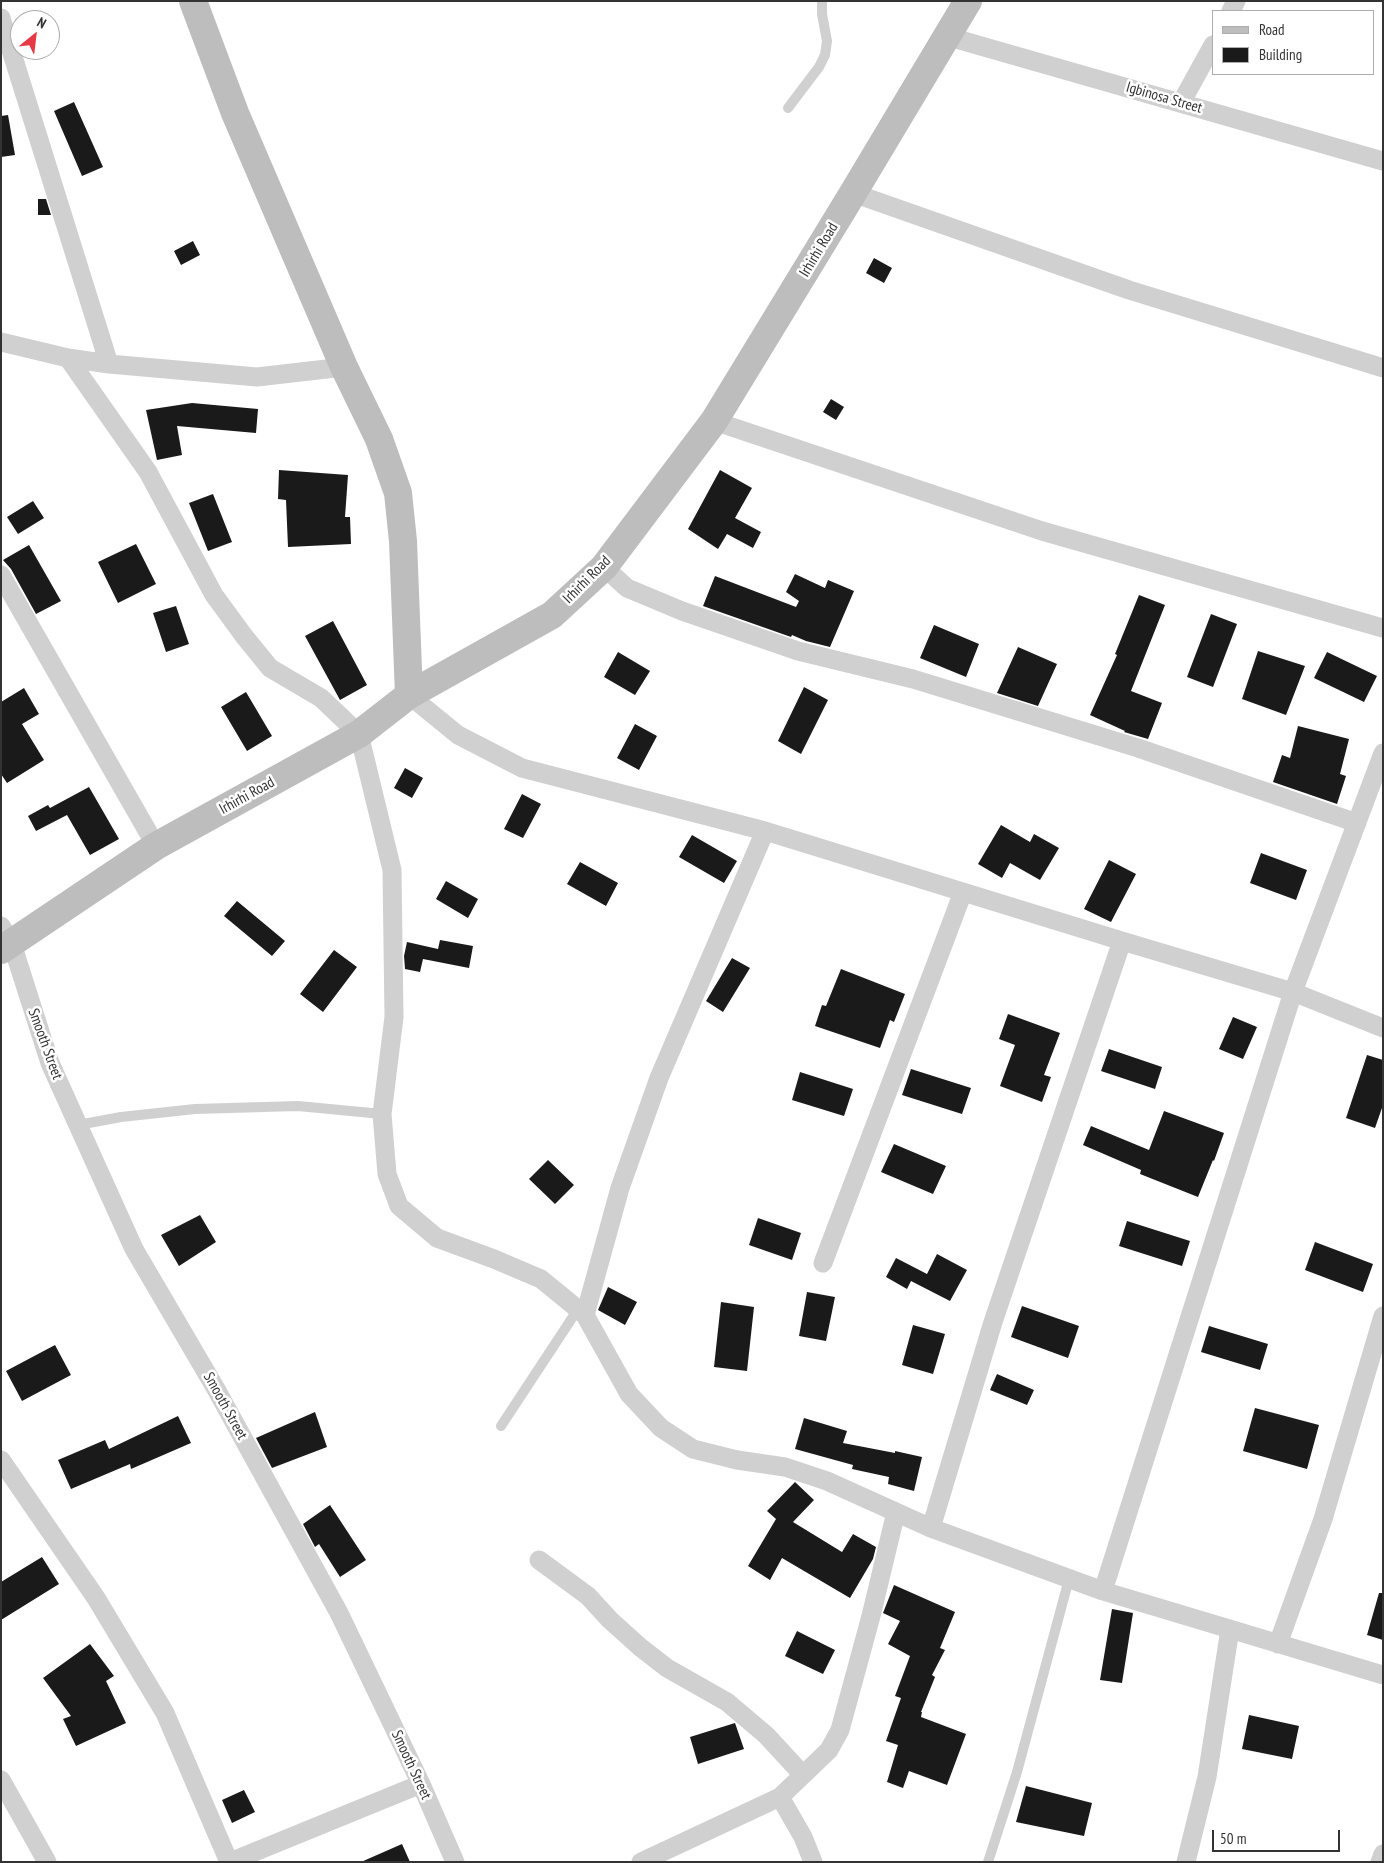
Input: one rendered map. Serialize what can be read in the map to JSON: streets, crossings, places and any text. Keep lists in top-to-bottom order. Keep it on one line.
{"streets":{"street":["Igbinosa Street","Irhirhi Road","Smooth Street"]},"crossings":[["Igbinosa Street","Irhirhi Road"],["Irhirhi Road","Smooth Street"]],"legend":["Road","Building"],"scale_bar":"50 m","north":"top right"}
